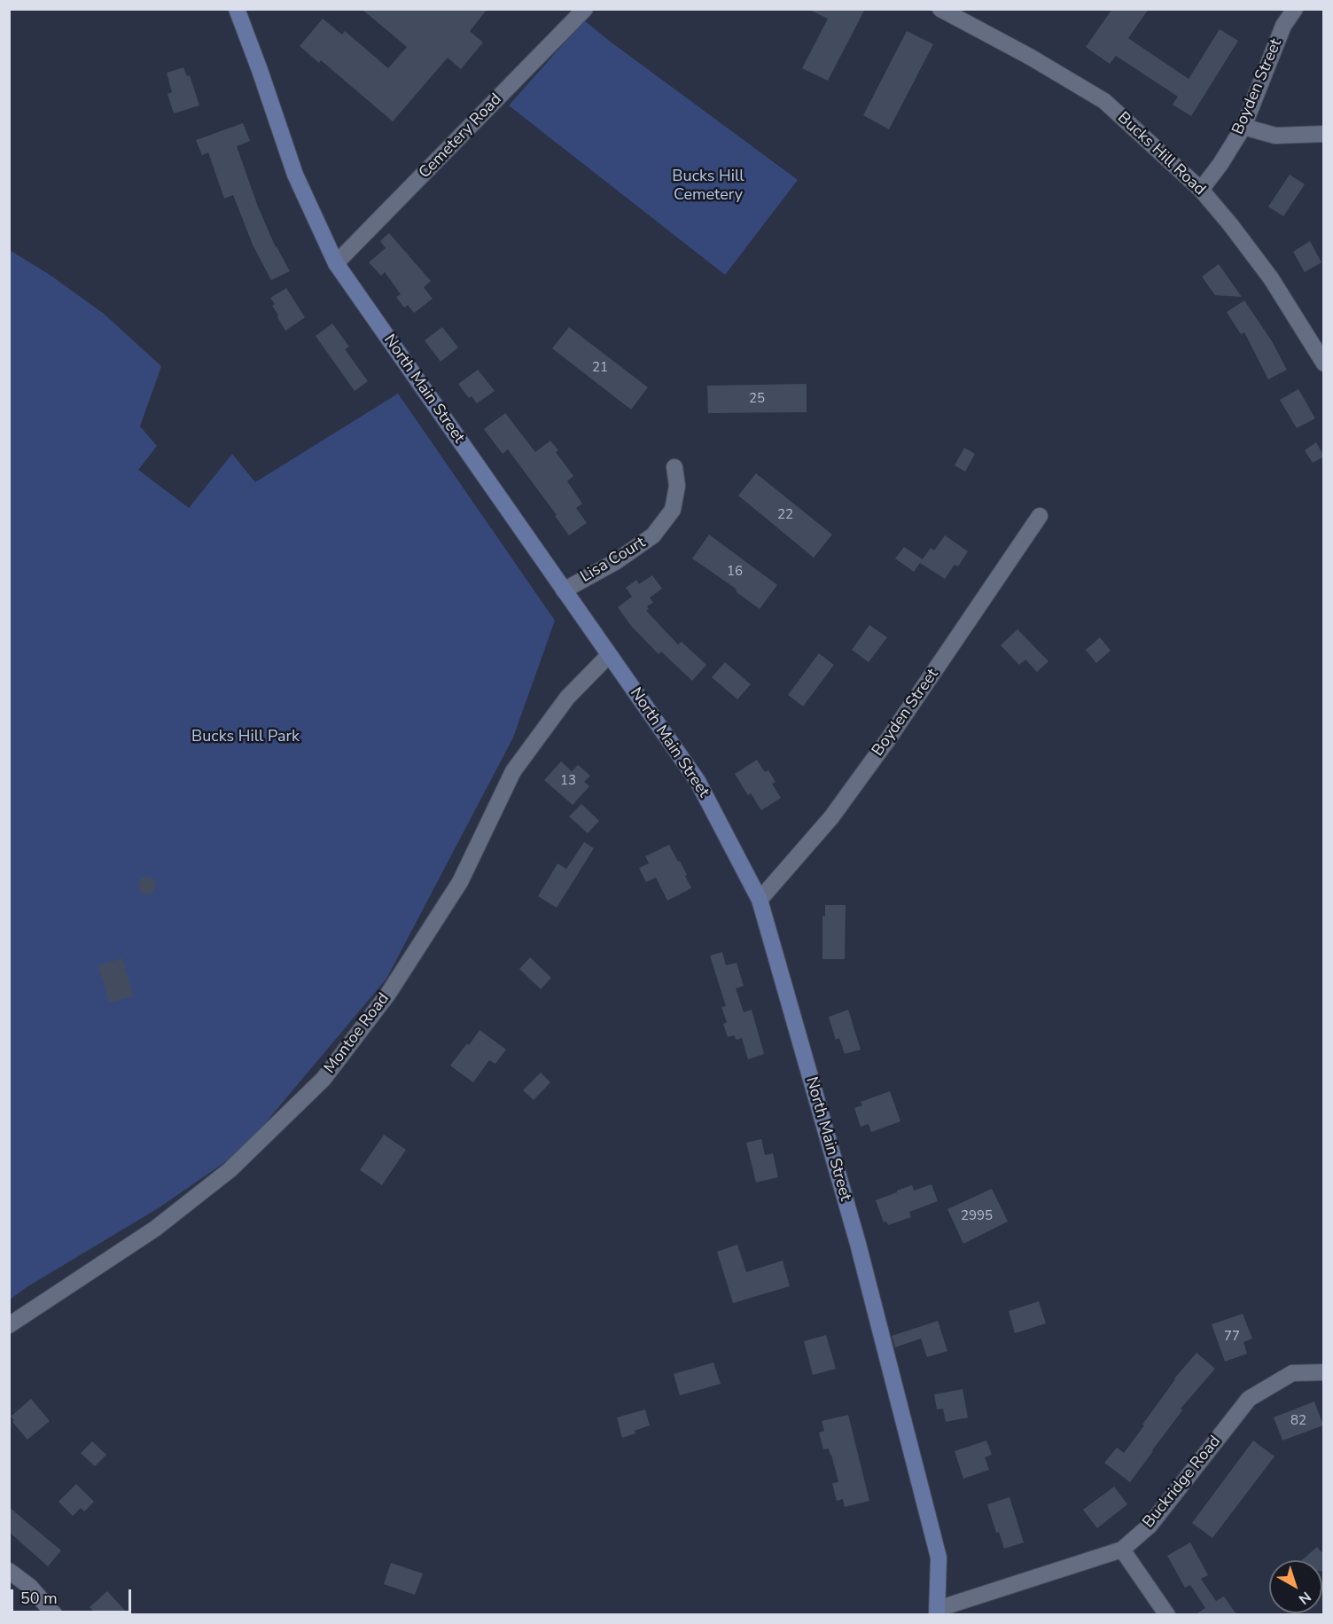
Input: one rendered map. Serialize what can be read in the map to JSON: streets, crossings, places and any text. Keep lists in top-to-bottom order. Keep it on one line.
{"streets":{"main road":["North Main Street"],"street":["Boyden Street","Cemetery Road","Bucks Hill Road","Lisa Court","Montoe Road","Buckridge Road"]},"crossings":[["Boyden Street","Bucks Hill Road"],["Boyden Street","North Main Street"],["Cemetery Road","North Main Street"],["North Main Street","Lisa Court"],["North Main Street","Montoe Road"],["North Main Street","Buckridge Road"]],"parks":["Bucks Hill Cemetery","Bucks Hill Park"],"house_numbers":["21","25","22","16","13","2995","77","82"],"scale_bar":"50 m","north":"bottom right"}
